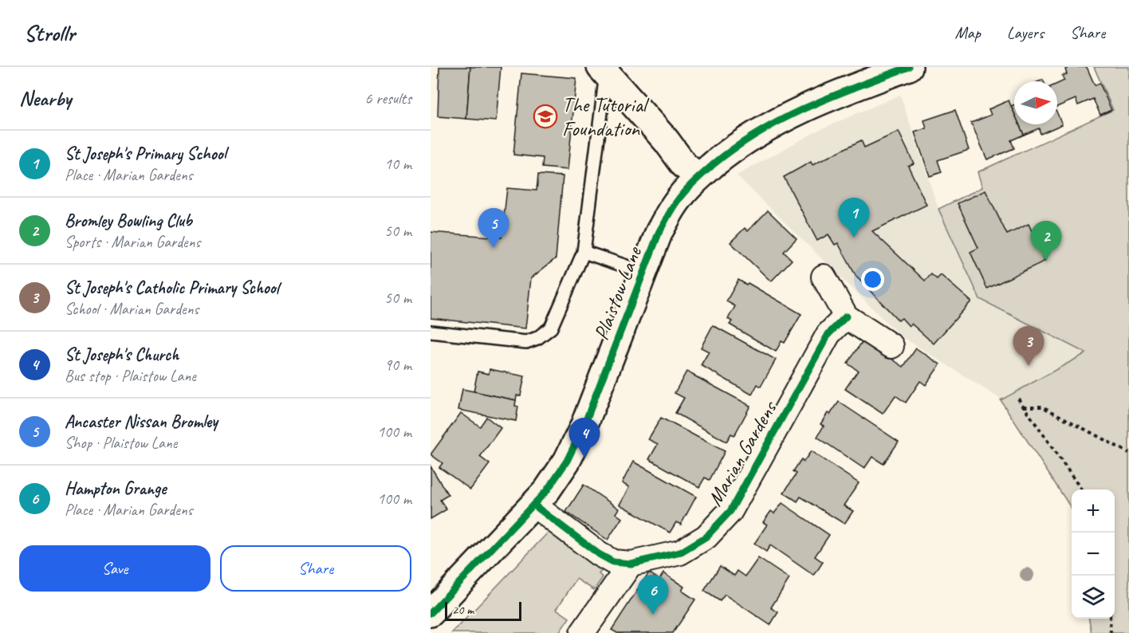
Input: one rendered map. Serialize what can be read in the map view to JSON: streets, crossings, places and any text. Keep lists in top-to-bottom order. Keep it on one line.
{"streets":{"street":["Plaistow Lane","Marian Gardens"]},"crossings":[["Plaistow Lane","Marian Gardens"]],"places":{"school or university":["The Tutorial Foundation"]},"scale_bar":"20 m","north":"right","page":{"header":"Strollr","nav":["Map","Layers","Share"],"heading":["Nearby","6 results"],"list":[{"mark":"1","name":"St Joseph's Primary School","note":"Place · Marian Gardens","value":"10 m"},{"mark":"2","name":"Bromley Bowling Club","note":"Sports · Marian Gardens","value":"50 m"},{"mark":"3","name":"St Joseph's Catholic Primary School","note":"School · Marian Gardens","value":"50 m"},{"mark":"4","name":"St Joseph's Church","note":"Bus stop · Plaistow Lane","value":"90 m"},{"mark":"5","name":"Ancaster Nissan Bromley","note":"Shop · Plaistow Lane","value":"100 m"},{"mark":"6","name":"Hampton Grange","note":"Place · Marian Gardens","value":"100 m"}],"pins":["1","5","2","3","4","6"],"map_buttons":["+","−"],"buttons":["Save","Share"],"scale":"20 m"}}
